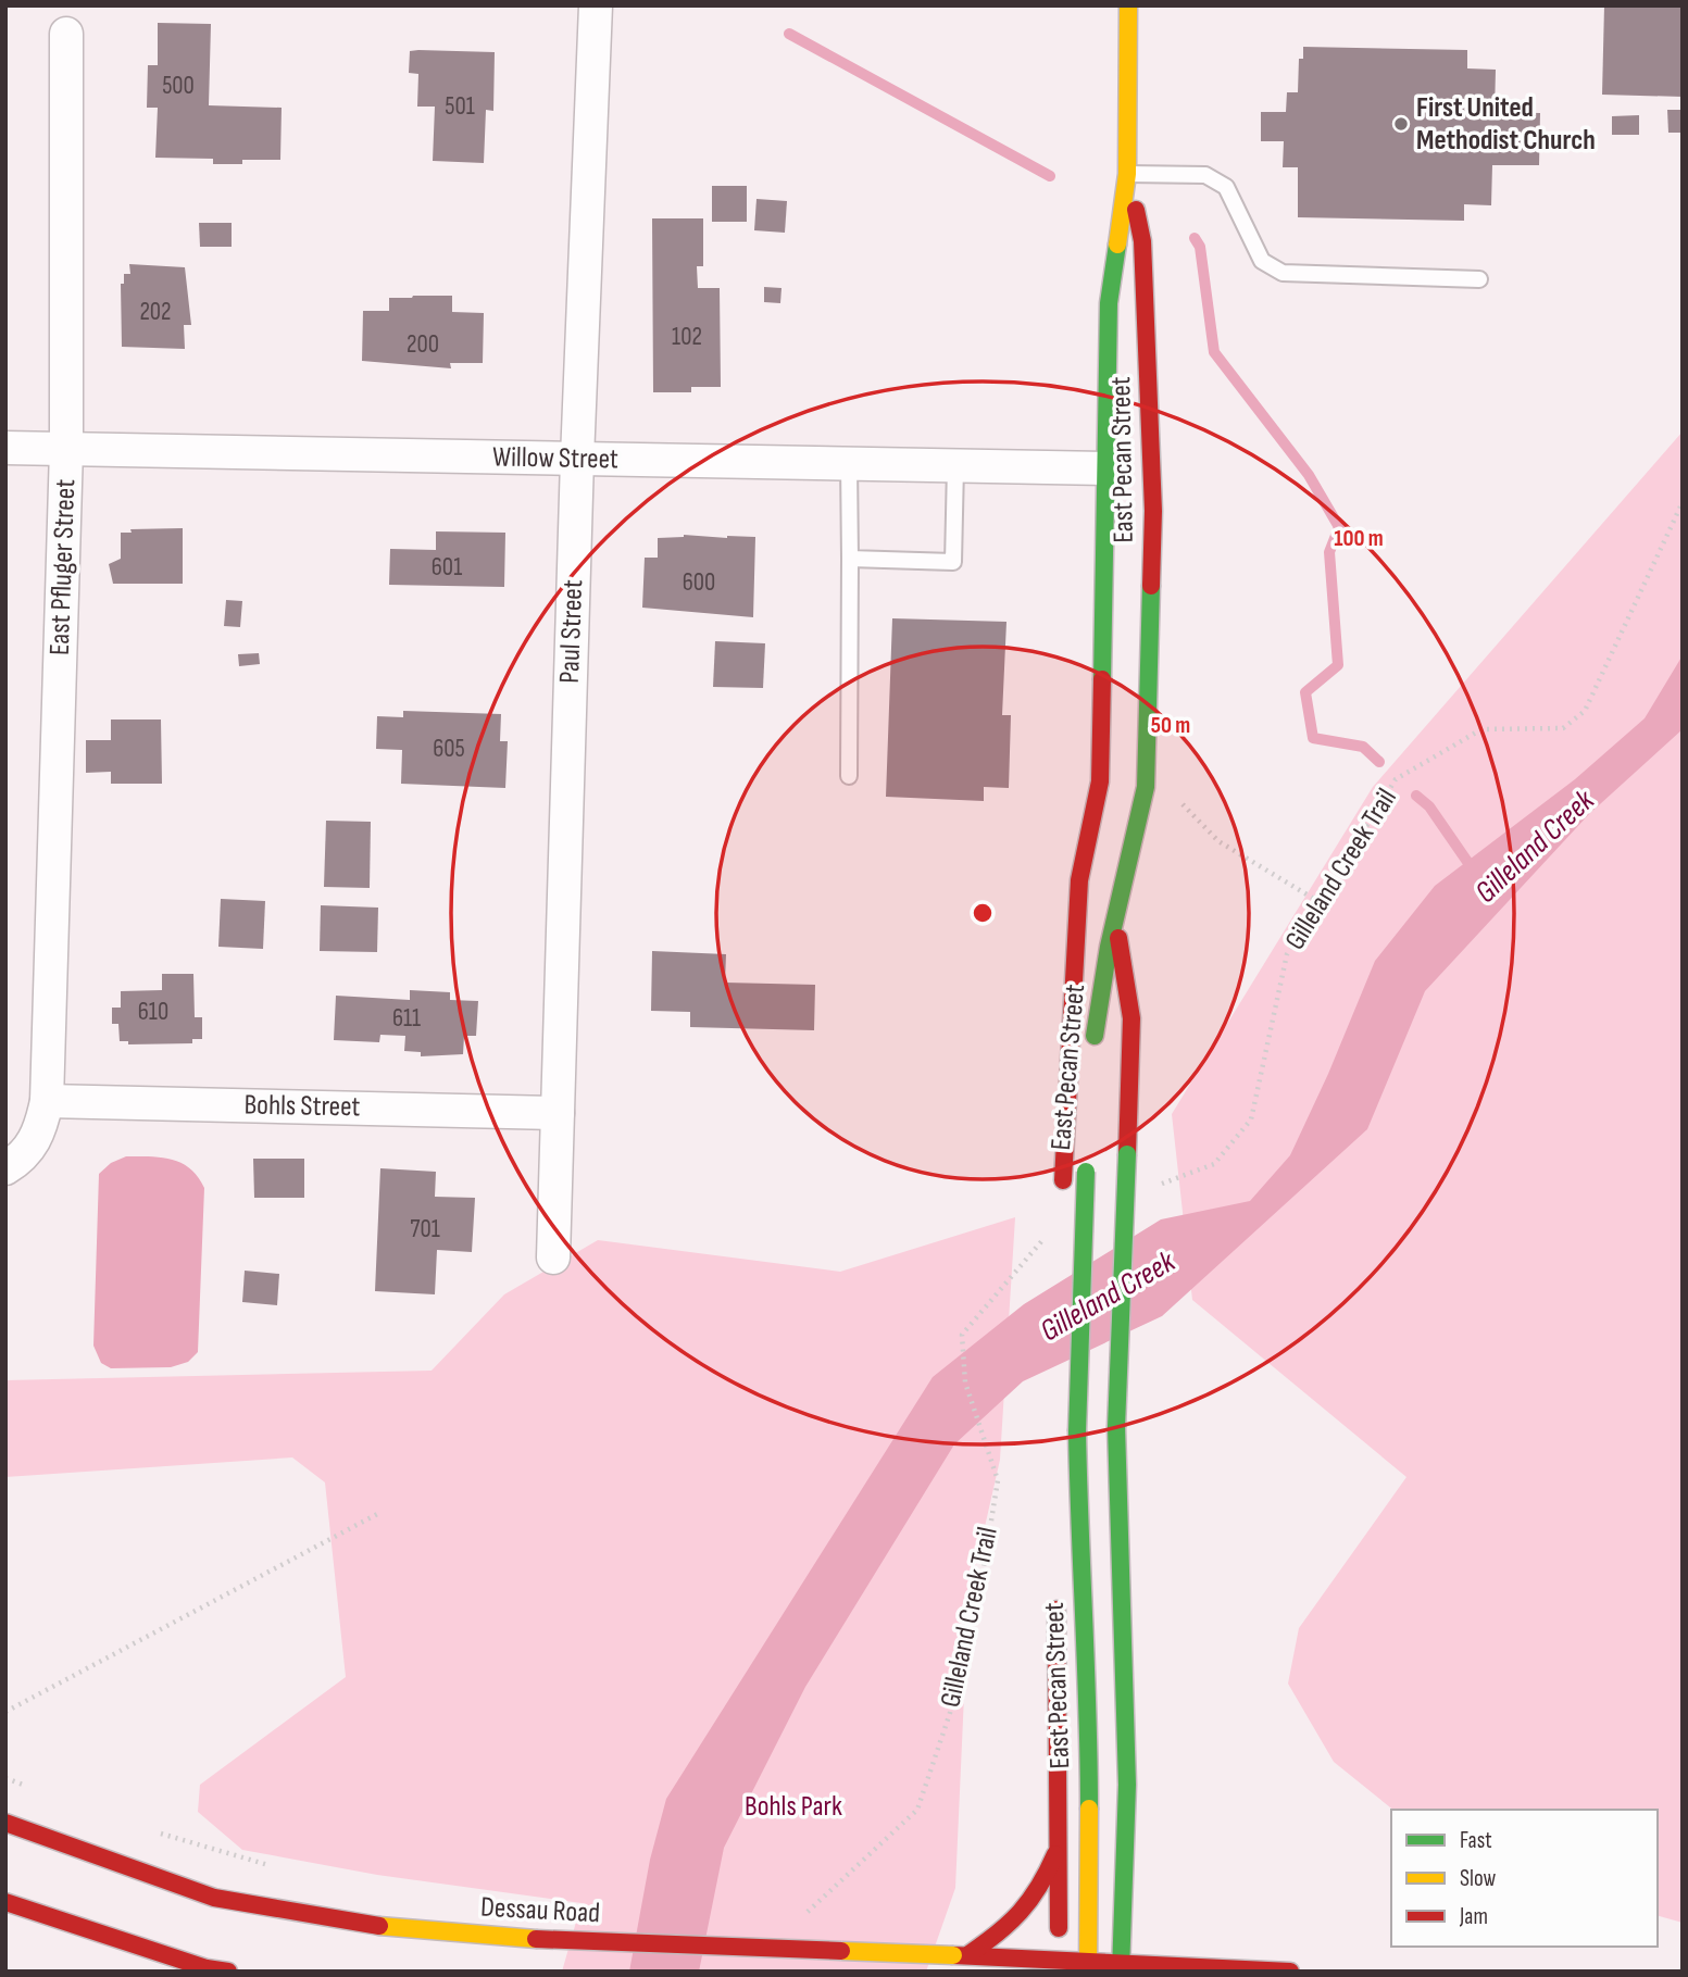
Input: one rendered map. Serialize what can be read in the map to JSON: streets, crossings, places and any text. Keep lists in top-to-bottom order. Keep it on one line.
{"streets":{"main road":["East Pecan Street","Dessau Road"],"street":["Willow Street","East Pfluger Street","Paul Street","Bohls Street"],"path":["Gilleland Creek Trail"]},"crossings":[["Willow Street","East Pecan Street"],["Willow Street","East Pfluger Street"],["Willow Street","Paul Street"],["East Pecan Street","Dessau Road"],["East Pfluger Street","Bohls Street"],["Paul Street","Bohls Street"]],"water":["Gilleland Creek"],"parks":["Bohls Park"],"places":["First United Methodist Church"],"house_numbers":["500","501","202","102","200","601","600","605","610","611","701"],"legend":["Fast","Slow","Jam"],"rings":["100 m","50 m"]}
